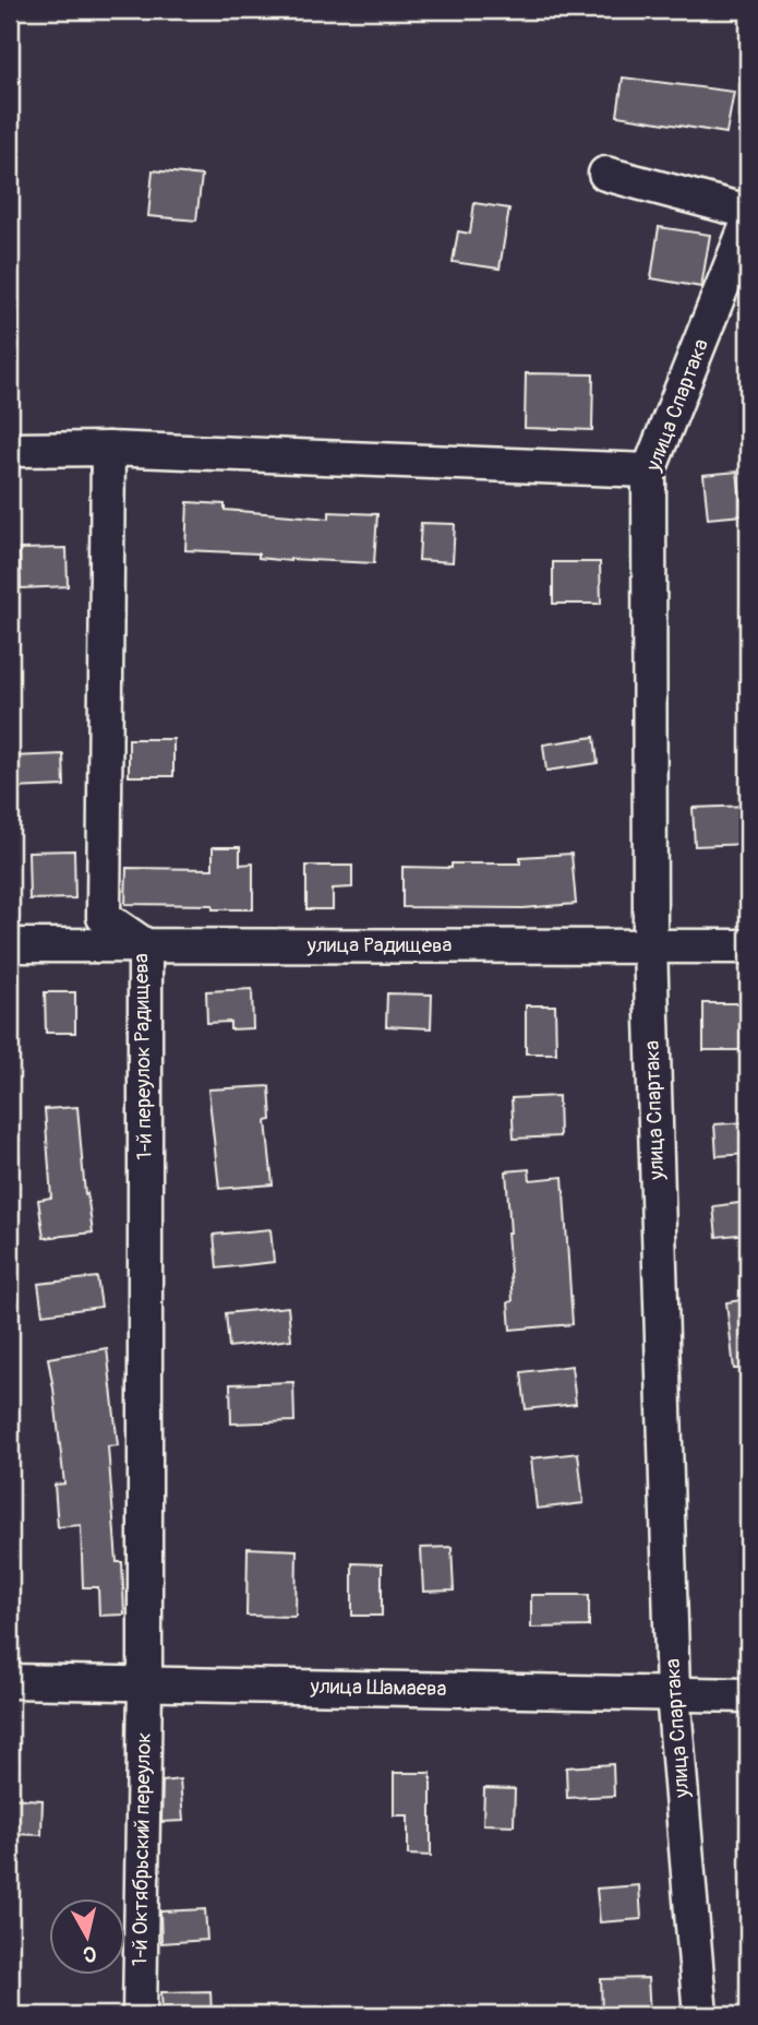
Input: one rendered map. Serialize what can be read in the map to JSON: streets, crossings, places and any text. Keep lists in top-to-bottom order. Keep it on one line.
{"streets":{"street":["улица Спартака","улица Радищева","1-й переулок Радищева","улица Шамаева","1-й Октябрьский переулок"]},"crossings":[["улица Спартака","улица Радищева"],["улица Спартака","улица Шамаева"],["улица Радищева","1-й переулок Радищева"],["1-й переулок Радищева","улица Шамаева"],["1-й переулок Радищева","1-й Октябрьский переулок"],["улица Шамаева","1-й Октябрьский переулок"]],"north":"bottom"}
